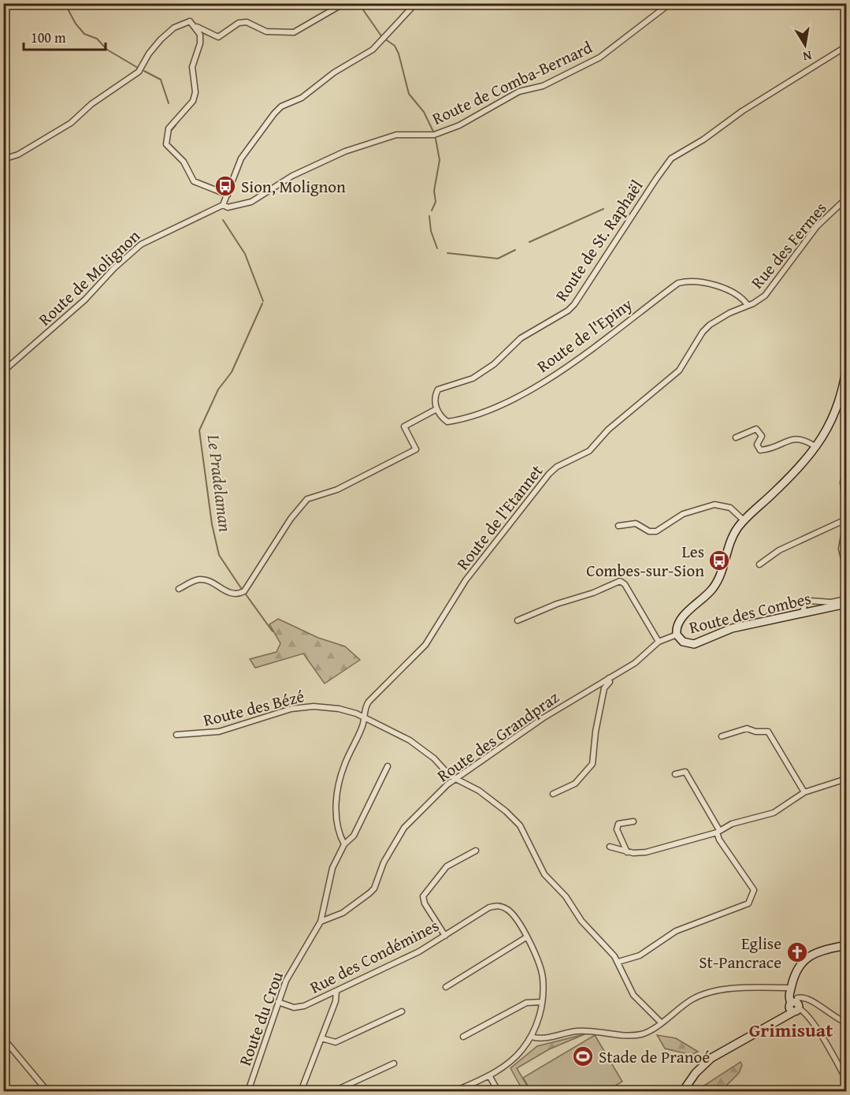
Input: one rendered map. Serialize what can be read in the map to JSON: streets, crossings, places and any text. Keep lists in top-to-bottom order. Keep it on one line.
{"streets":{"street":["Route de Comba-Bernard","Route de St. Raphaël","Rue des Fermes","Route de Molignon","Route de l'Epiny","Route de l'Etannet","Route des Combes","Route des Bézé","Route des Grandpraz","Rue des Condémines","Route du Crou"]},"crossings":[["Route de Comba-Bernard","Route de Molignon"],["Route de St. Raphaël","Route de l'Epiny"],["Rue des Fermes","Route de l'Epiny"],["Rue des Fermes","Route de l'Etannet"],["Route de l'Epiny","Route de l'Etannet"],["Route de l'Etannet","Route des Bézé"],["Route des Combes","Route des Grandpraz"],["Route des Bézé","Route des Grandpraz"],["Route des Grandpraz","Route du Crou"],["Rue des Condémines","Route du Crou"]],"districts":["Grimisuat"],"water":["Le Pradelaman"],"places":{"bus stop":["Sion, Molignon","Les Combes-sur-Sion"],"church":["Eglise St-Pancrace"],"sports":["Stade de Pranoé"]},"scale_bar":"100 m","north":"bottom"}
